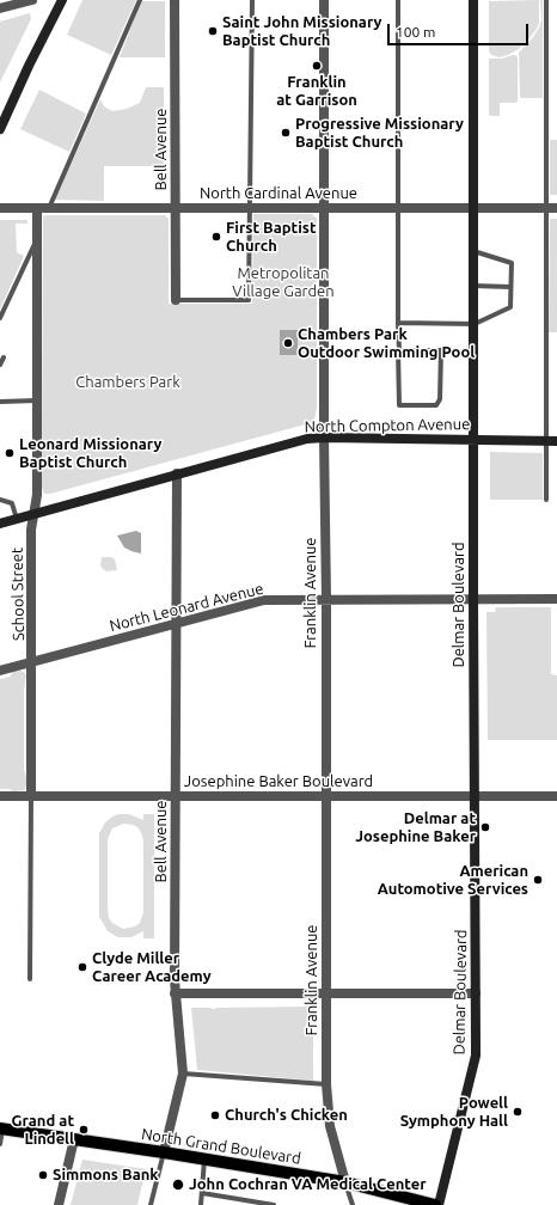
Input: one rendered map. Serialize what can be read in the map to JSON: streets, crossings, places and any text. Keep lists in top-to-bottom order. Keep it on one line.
{"streets":{"main road":["North Grand Boulevard"],"street":["Bell Avenue","North Cardinal Avenue","North Compton Avenue","Franklin Avenue","School Street","Delmar Boulevard","North Leonard Avenue","Josephine Baker Boulevard"]},"crossings":[["Bell Avenue","North Cardinal Avenue"],["Bell Avenue","North Compton Avenue"],["Bell Avenue","North Leonard Avenue"],["Bell Avenue","Josephine Baker Boulevard"],["Bell Avenue","North Grand Boulevard"],["North Cardinal Avenue","Franklin Avenue"],["North Cardinal Avenue","School Street"],["North Cardinal Avenue","Delmar Boulevard"],["North Compton Avenue","Franklin Avenue"],["North Compton Avenue","School Street"],["North Compton Avenue","Delmar Boulevard"],["Franklin Avenue","North Leonard Avenue"],["Franklin Avenue","Josephine Baker Boulevard"],["Franklin Avenue","North Grand Boulevard"],["School Street","North Leonard Avenue"],["School Street","Josephine Baker Boulevard"],["Delmar Boulevard","North Leonard Avenue"],["Delmar Boulevard","Josephine Baker Boulevard"],["Delmar Boulevard","North Grand Boulevard"]],"parks":["Metropolitan Village Garden","Chambers Park"],"places":["Saint John Missionary Baptist Church","Franklin at Garrison","Progressive Missionary Baptist Church","First Baptist Church","Chambers Park Outdoor Swimming Pool","Leonard Missionary Baptist Church","Delmar at Josephine Baker","American Automotive Services","Clyde Miller Career Academy","Powell Symphony Hall","Church's Chicken","Grand at Lindell","Simmons Bank","John Cochran VA Medical Center"],"scale_bar":"100 m"}
